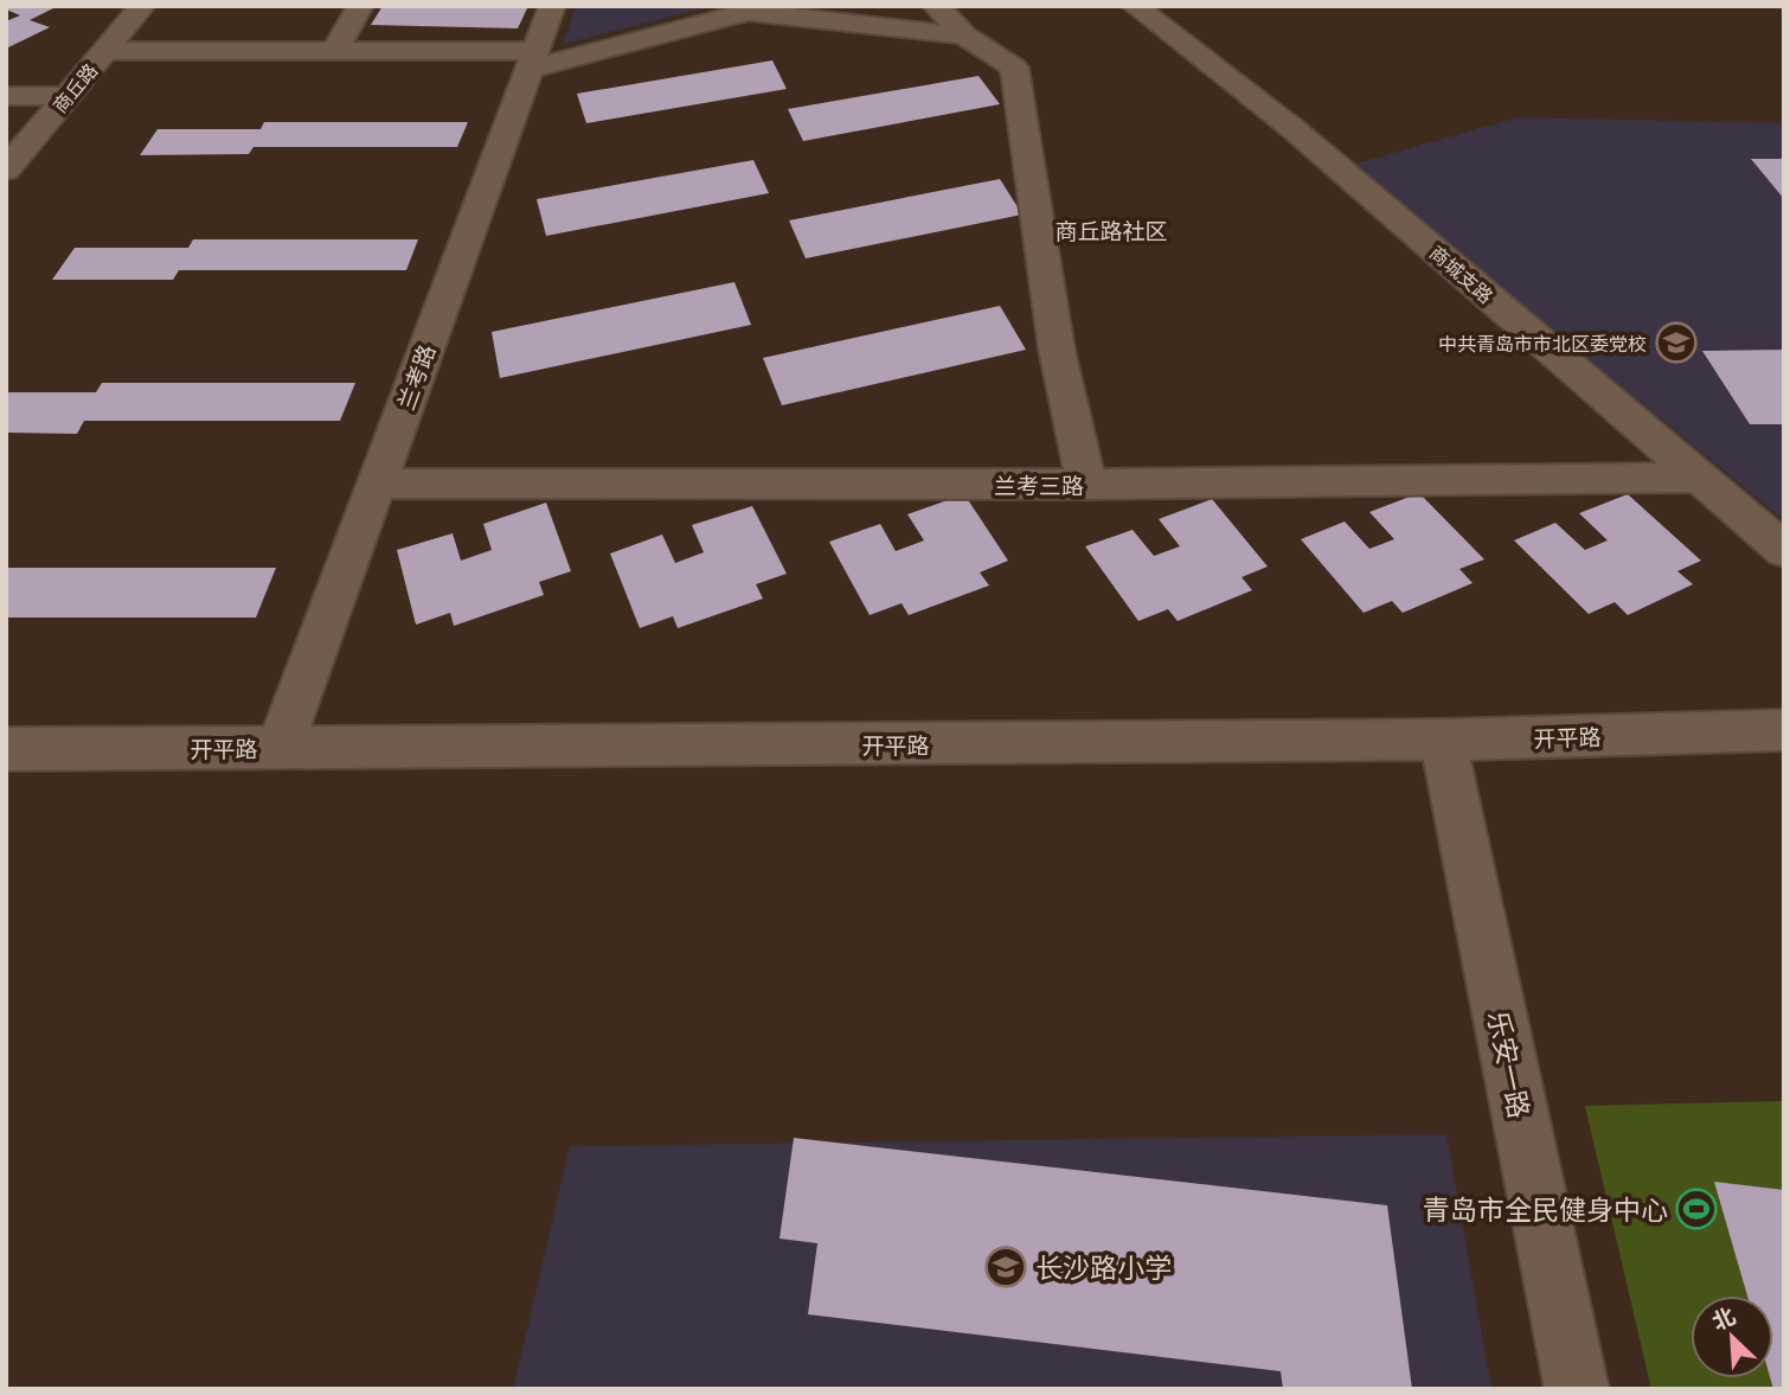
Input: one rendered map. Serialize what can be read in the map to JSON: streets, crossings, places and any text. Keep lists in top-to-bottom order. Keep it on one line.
{"streets":{"street":["商丘路","商城支路","兰考路","兰考三路","开平路","乐安一路"]},"crossings":[["商城支路","兰考三路"],["兰考路","兰考三路"],["兰考路","开平路"],["开平路","乐安一路"]],"districts":["商丘路社区"],"places":{"school or university":["中共青岛市市北区委党校","长沙路小学"],"sports":["青岛市全民健身中心"]},"north":"top left"}
